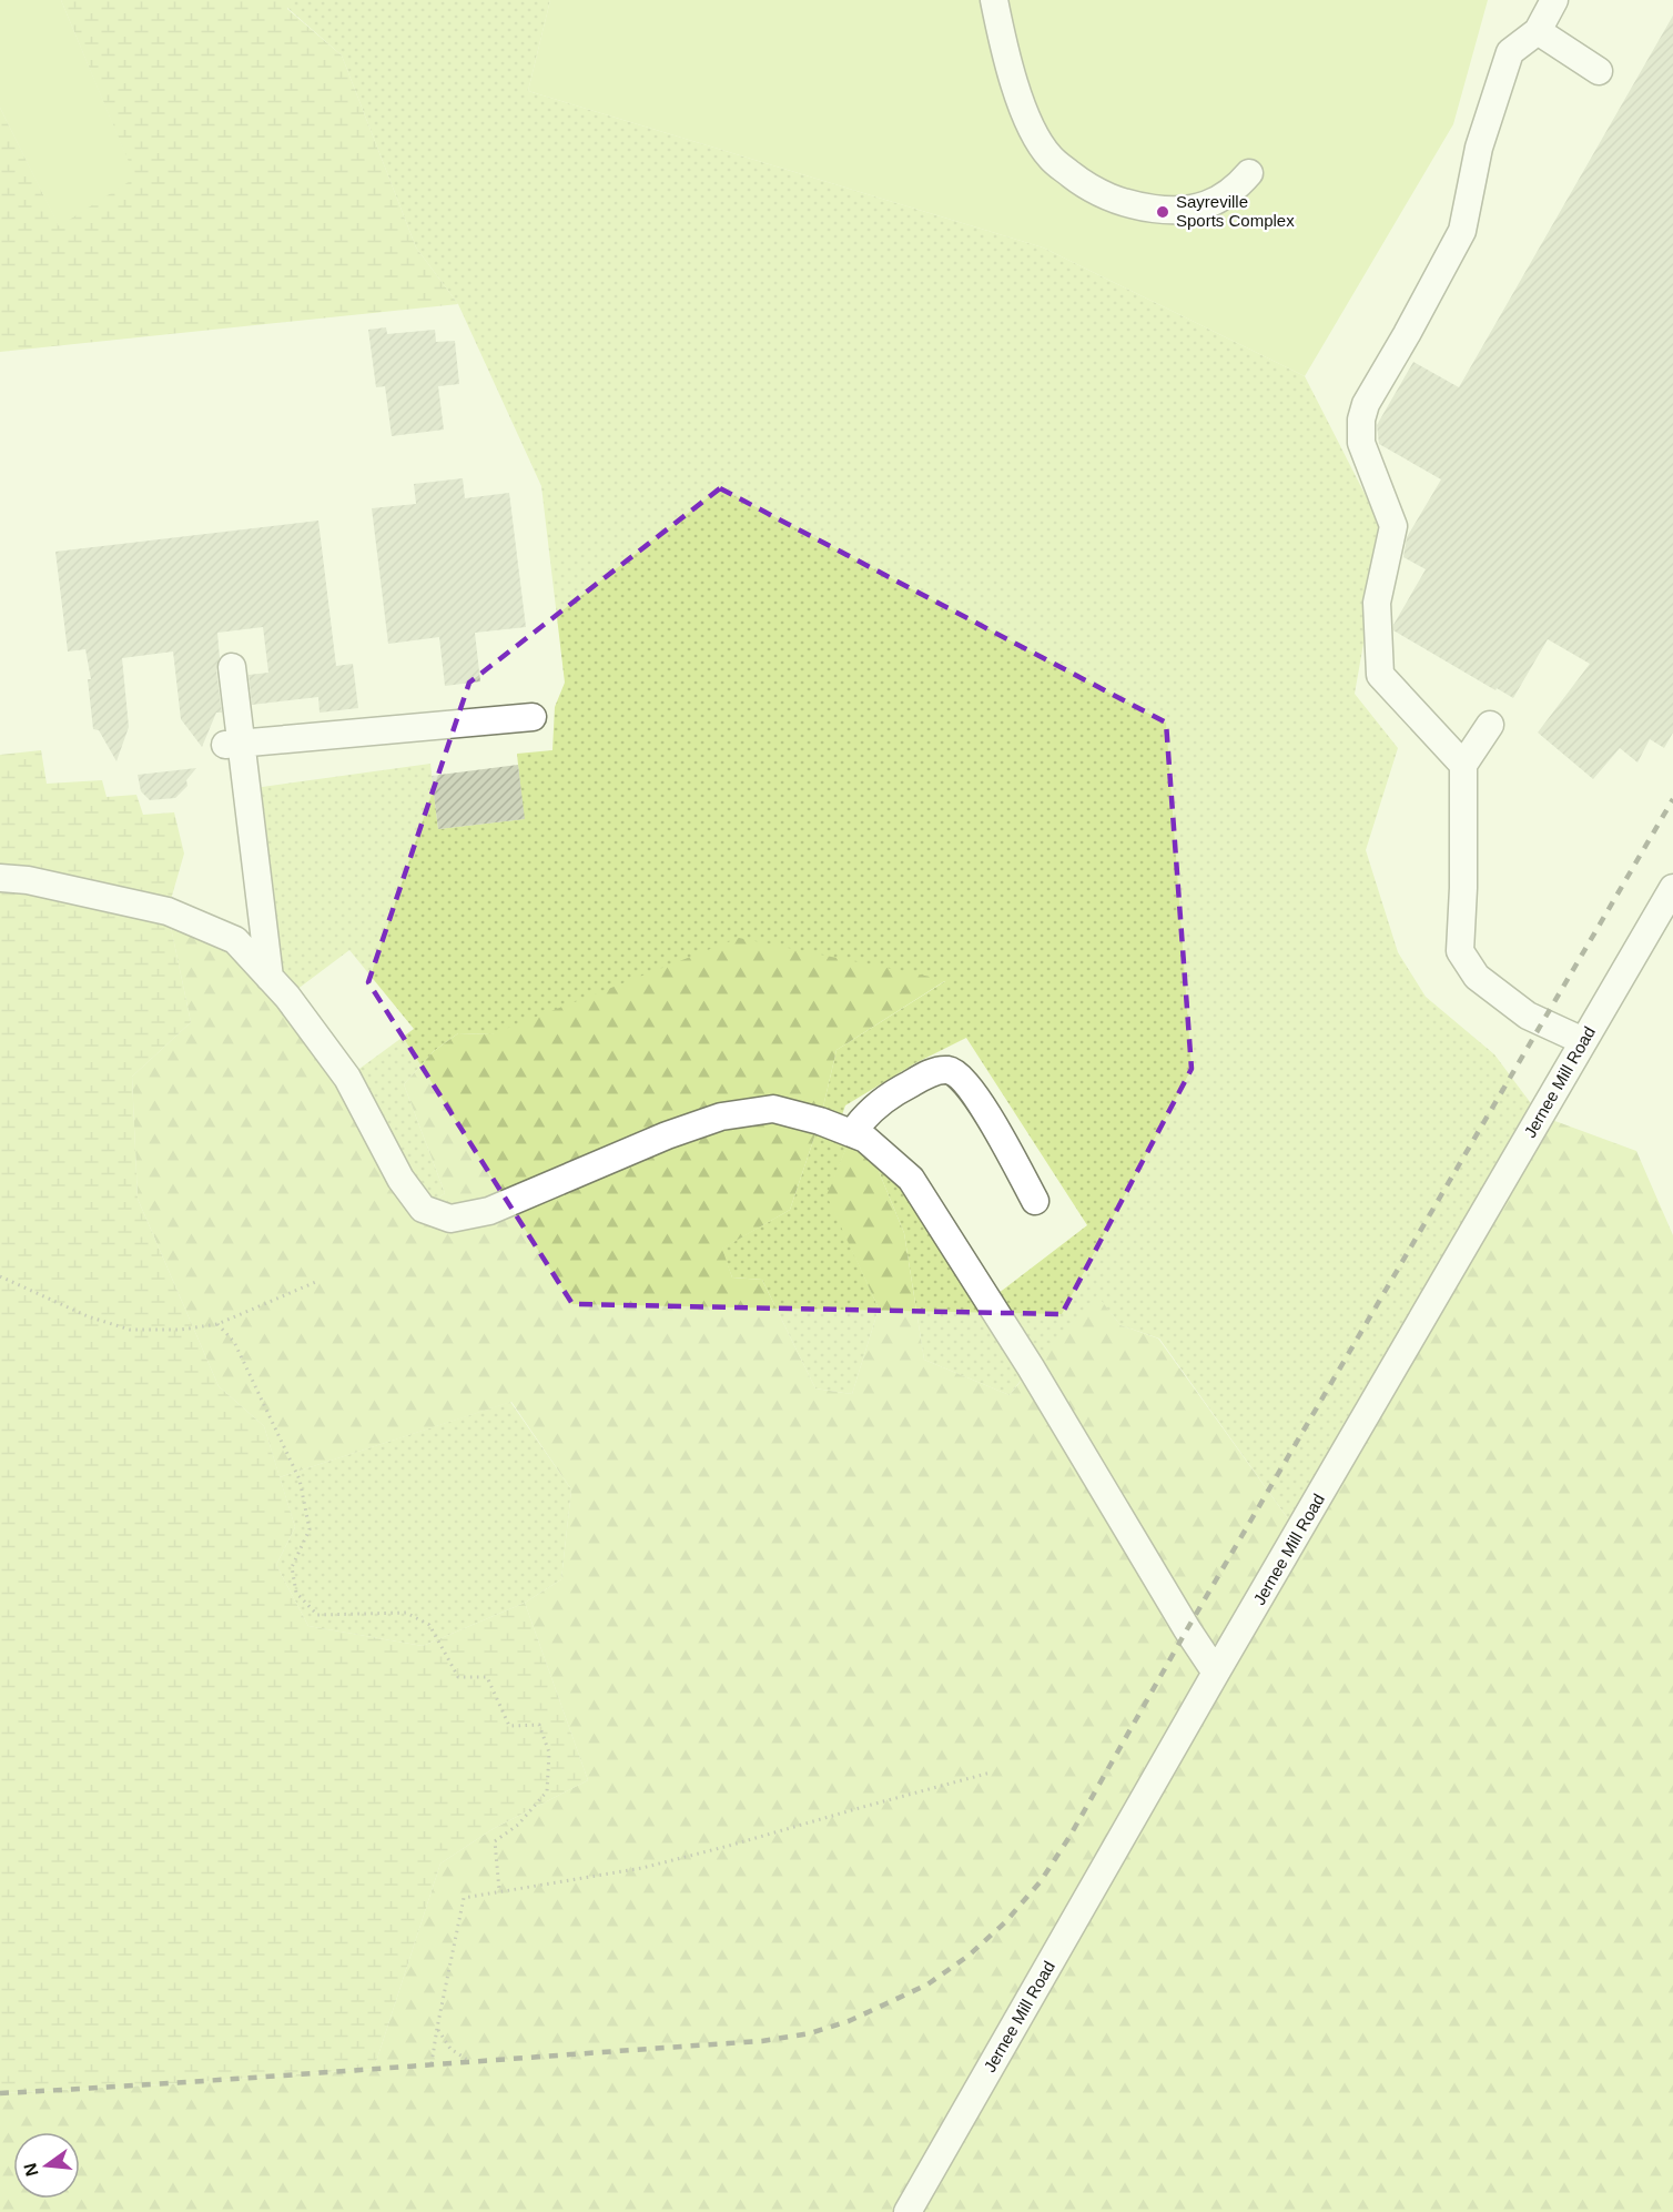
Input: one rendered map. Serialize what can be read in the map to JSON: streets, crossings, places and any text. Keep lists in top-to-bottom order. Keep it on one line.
{"streets":{"street":["Jernee Mill Road"]},"places":["Sayreville Sports Complex"],"north":"left"}
